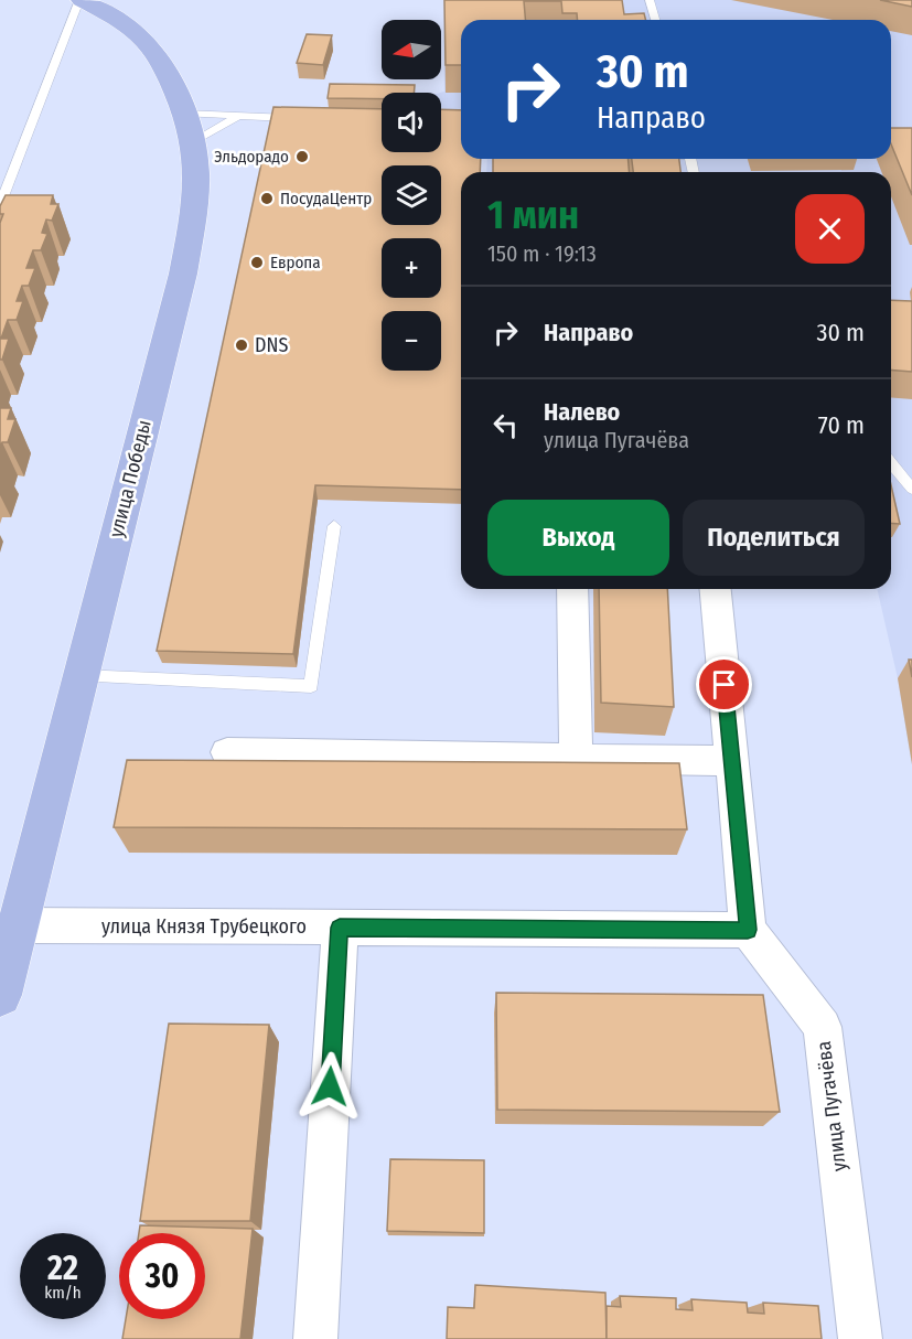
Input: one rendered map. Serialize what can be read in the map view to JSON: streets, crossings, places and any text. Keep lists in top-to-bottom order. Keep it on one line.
{"streets":{"main road":["улица Победы"],"street":["улица Князя Трубецкого","улица Пугачёва"]},"crossings":[["улица Победы","улица Князя Трубецкого"],["улица Князя Трубецкого","улица Пугачёва"]],"places":["Эльдорадо","ПосудаЦентр","Европа","DNS"],"north":"left","page":{"map_buttons":["+","−"],"turn":["30 m","Направо"],"heading":["1 мин","150 m · 19:13"],"list":[{"name":"Направо","value":"30 m"},{"name":"Налево","note":"улица Пугачёва","value":"70 m"}],"buttons":["Выход","Поделиться"],"speed":"22 km/h","limit":"30"}}
